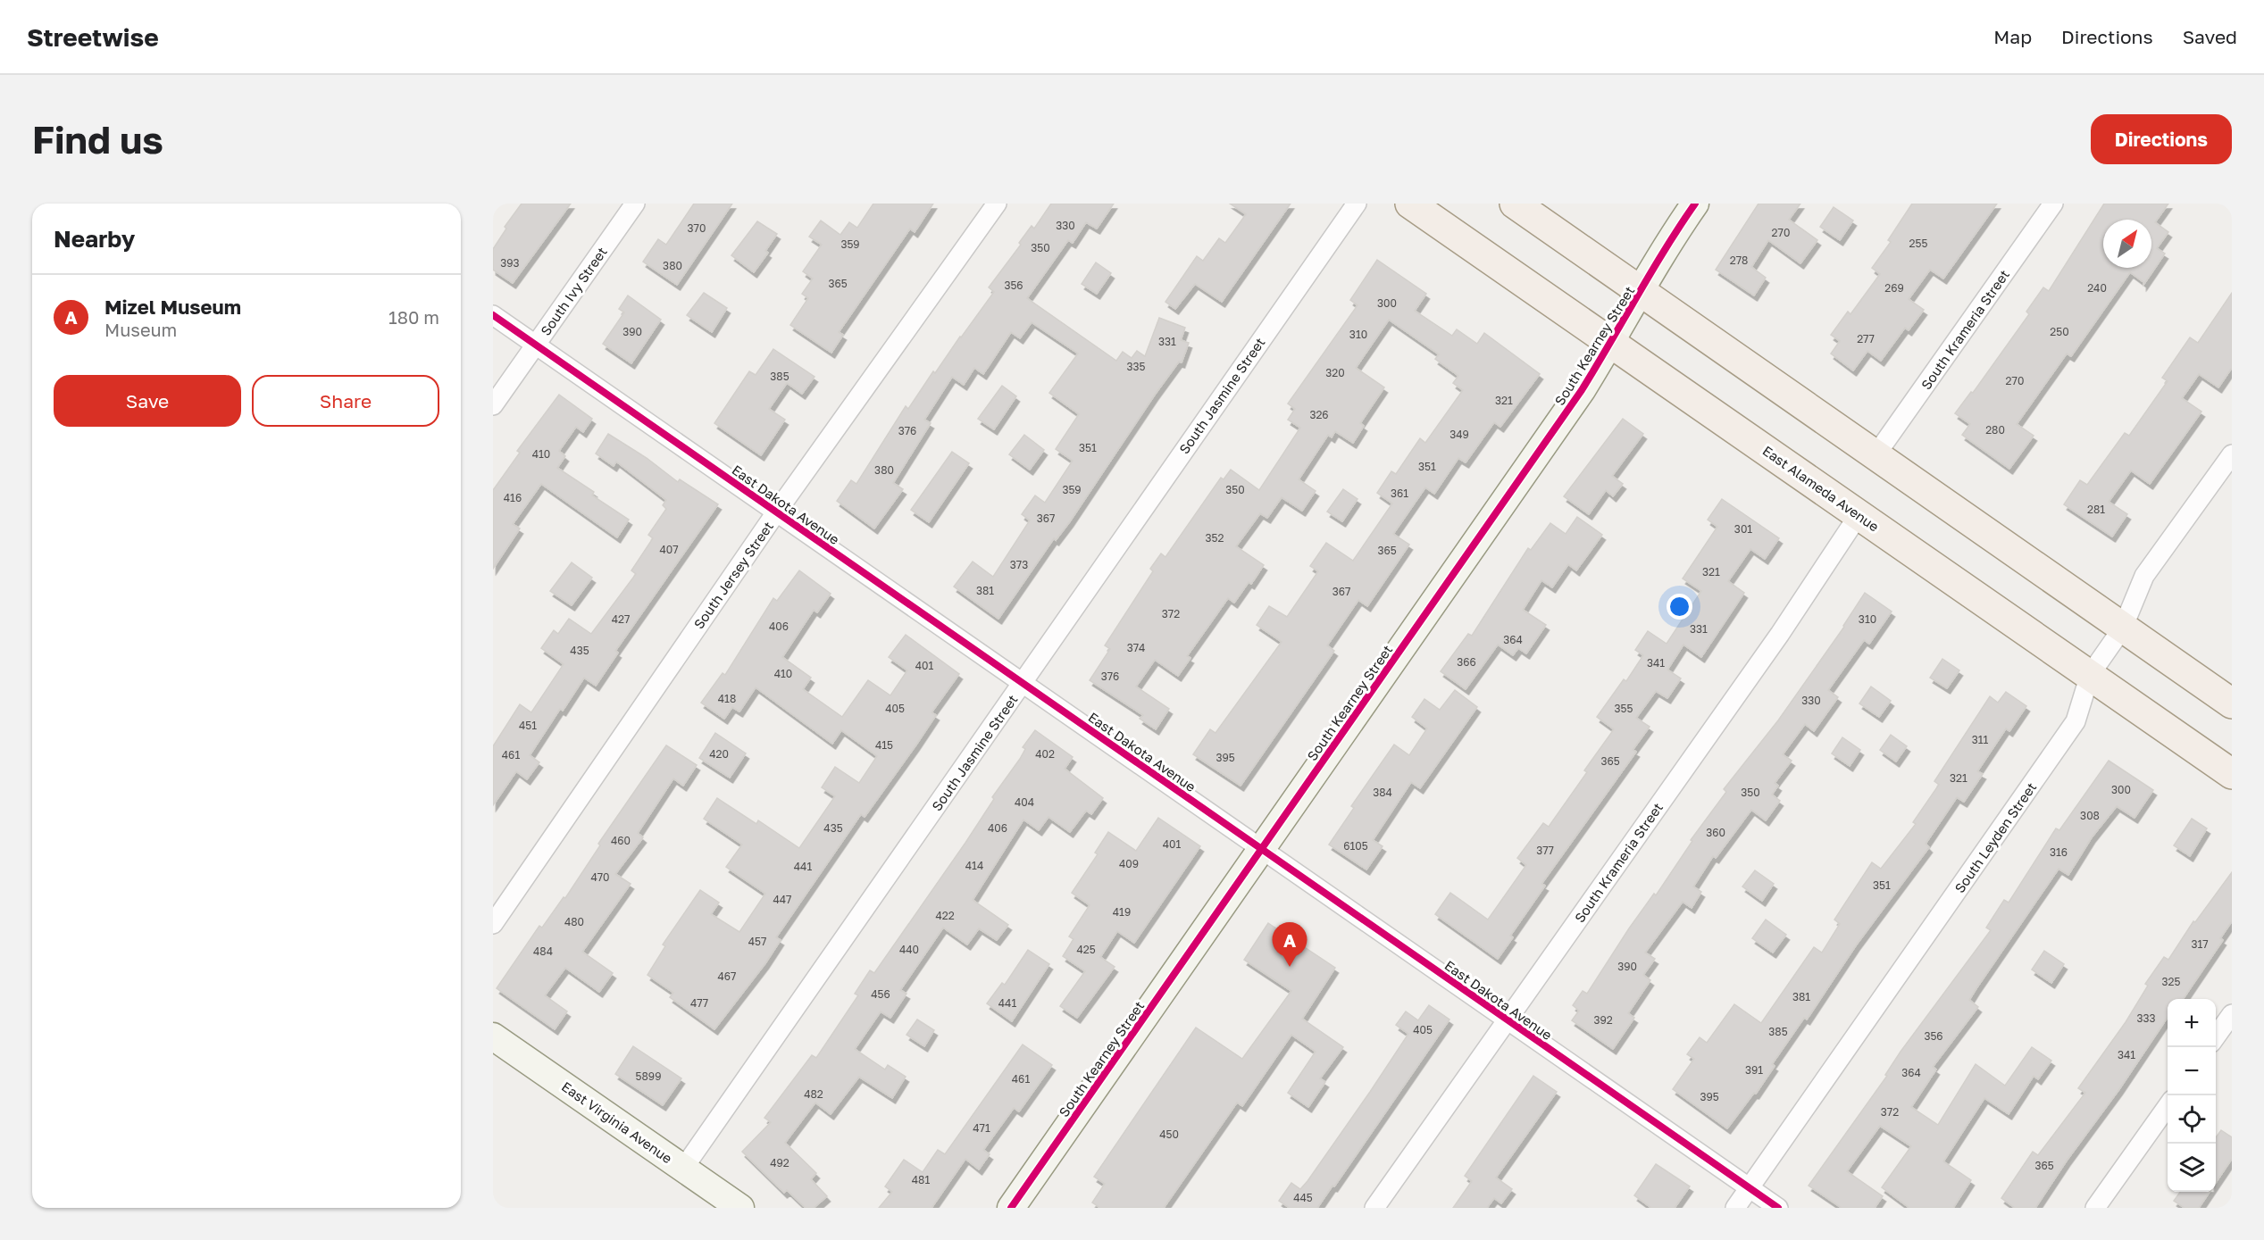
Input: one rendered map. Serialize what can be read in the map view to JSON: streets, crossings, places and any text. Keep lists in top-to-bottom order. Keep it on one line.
{"streets":{"main road":["East Alameda Avenue"],"street":["South Ivy Street","South Krameria Street","South Kearney Street","South Jasmine Street","East Dakota Avenue","South Jersey Street","South Leyden Street","East Virginia Avenue"]},"crossings":[["South Ivy Street","East Dakota Avenue"],["South Krameria Street","East Alameda Avenue"],["South Krameria Street","East Dakota Avenue"],["South Kearney Street","East Alameda Avenue"],["South Kearney Street","East Dakota Avenue"],["South Jasmine Street","East Dakota Avenue"],["South Jasmine Street","East Virginia Avenue"],["East Alameda Avenue","South Leyden Street"],["East Dakota Avenue","South Jersey Street"],["East Dakota Avenue","South Leyden Street"]],"house_numbers":["330","370","270","255","359","350","278","393","380","365","356","269","240","300","390","250","310","277","331","335","320","385","270","321","326","280","376","349","351","410","351","380","359","350","361","416","281","367","301","352","407","365","373","321","381","367","372","427","310","406","331","364","374","435","366","341","401","410","376","418","330","405","355","451","311","415","420","402","461","395","365","321","300","384","350","404","308","435","406","360","460","401","6105","377","316","409","414","441","470","351","447","419","422","480","457","317","440","425","484","390","467","325","456","381","477","441","333","392","405","385","356","341","391","364","5899","461","482","395","372","471","450","492","365","481","445"],"north":"top right","page":{"header":"Streetwise","nav":["Map","Directions","Saved"],"buttons":["Directions",["Save","Share"]],"title":"Find us","heading":"Nearby","list":[{"mark":"A","name":"Mizel Museum","note":"Museum","value":"180 m"}],"pins":"A","map_buttons":["+","−"]}}
